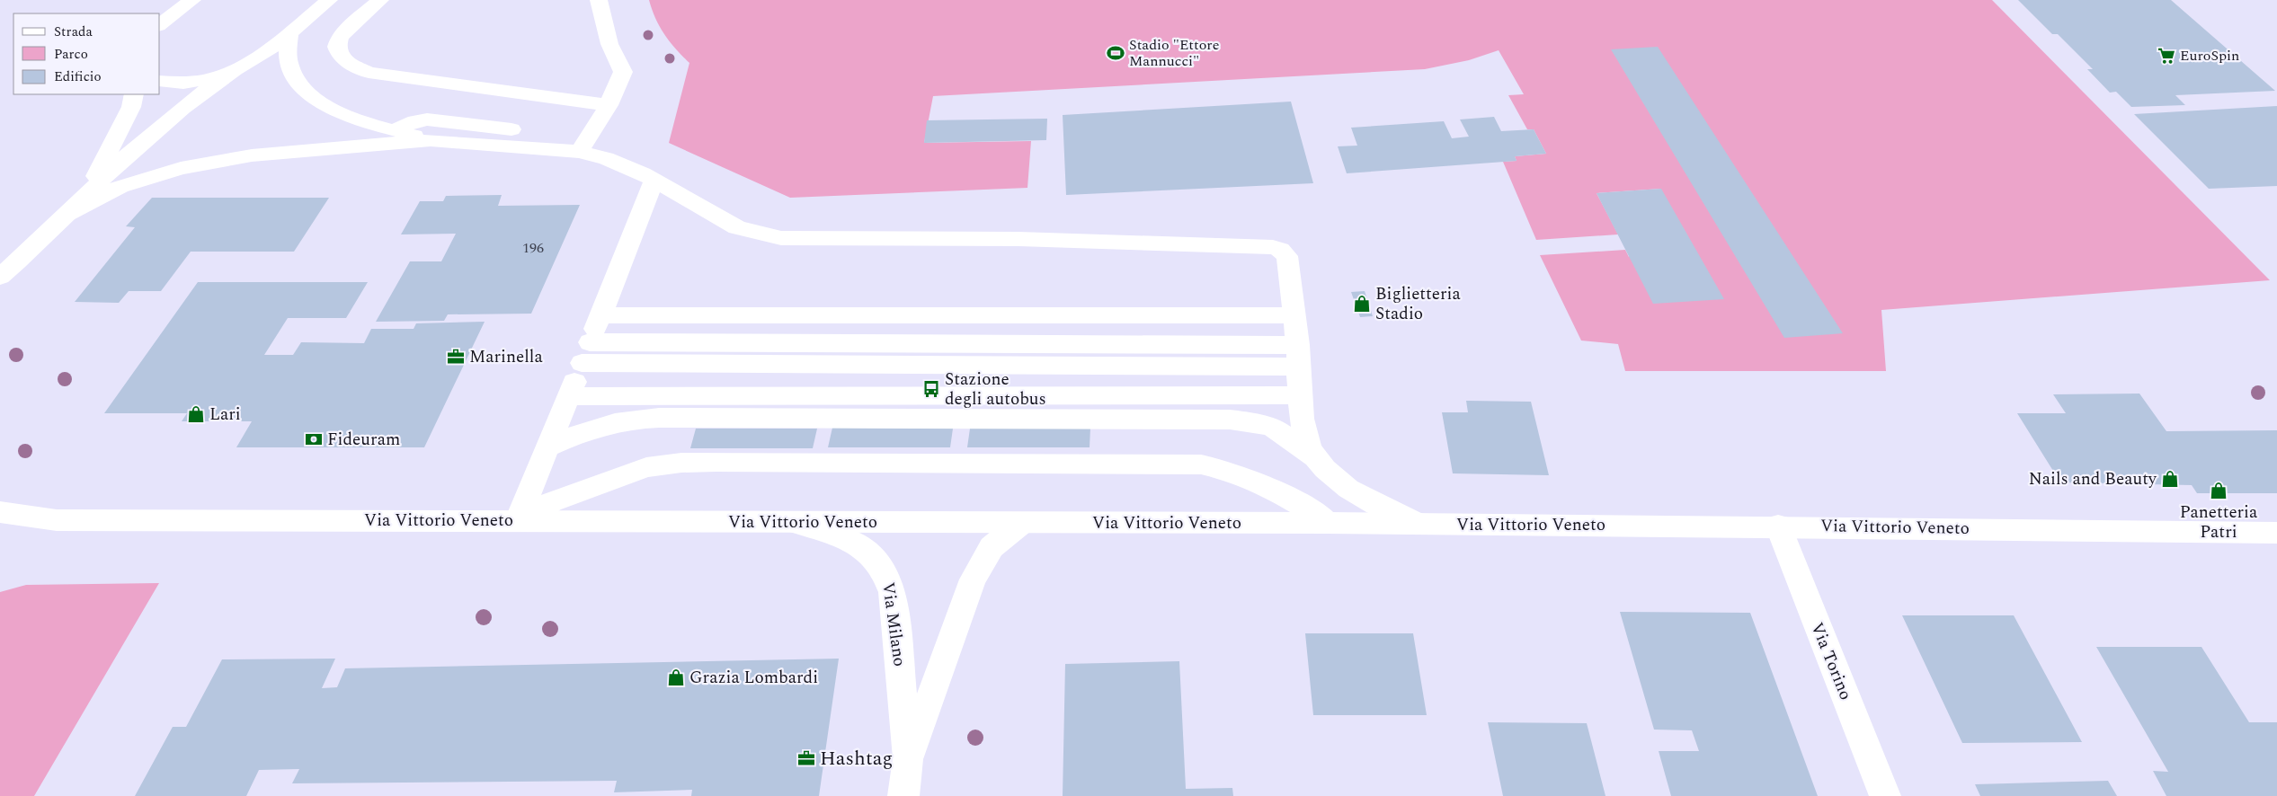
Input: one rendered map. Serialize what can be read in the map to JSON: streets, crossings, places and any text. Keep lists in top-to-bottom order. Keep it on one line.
{"streets":{"street":["Via Vittorio Veneto","Via Milano","Via Torino"]},"crossings":[["Via Vittorio Veneto","Via Milano"],["Via Vittorio Veneto","Via Torino"]],"places":{"sports":["Stadio \"Ettore Mannucci\""],"supermarket":["EuroSpin"],"shop":["Biglietteria Stadio","Lari","Nails and Beauty","Panetteria Patri","Grazia Lombardi"],"office":["Marinella","Hashtag"],"bus stop":["Stazione degli autobus"],"bank":["Fideuram"]},"house_numbers":["196"],"legend":["Strada","Parco","Edificio"]}
